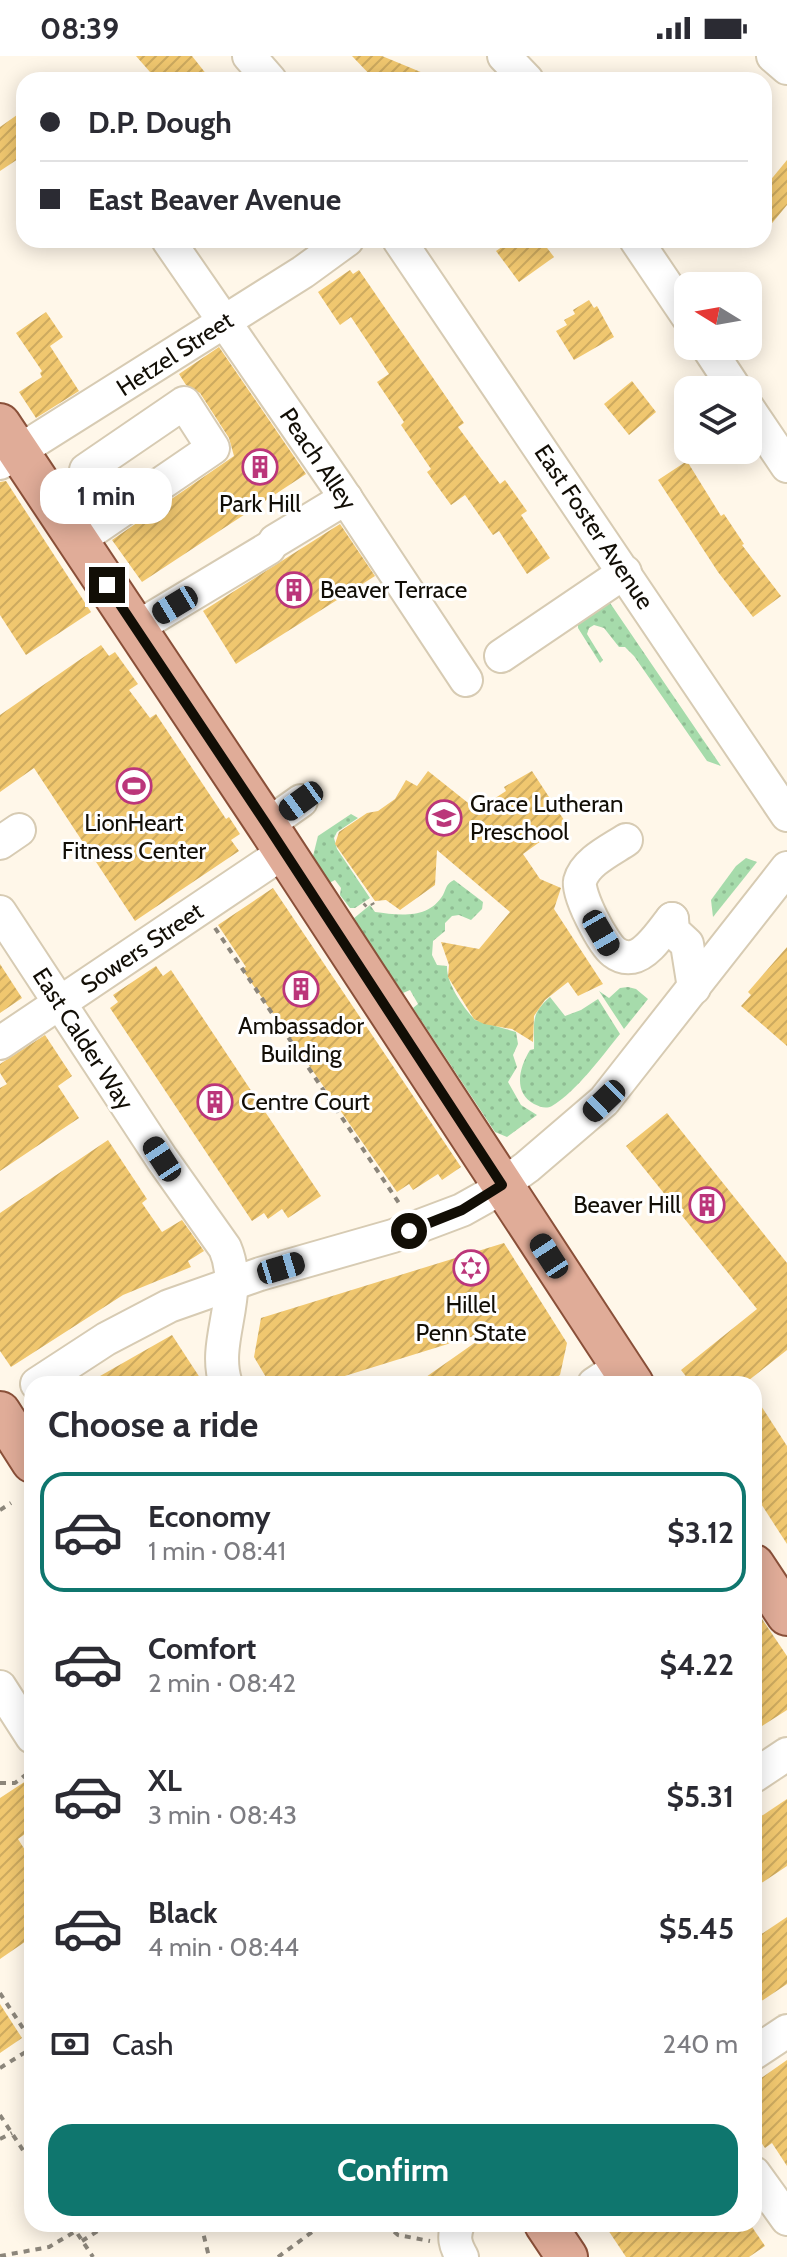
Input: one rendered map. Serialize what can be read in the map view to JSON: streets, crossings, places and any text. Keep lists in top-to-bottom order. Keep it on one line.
{"streets":{"street":["Hetzel Street","Peach Alley","East Foster Avenue","Sowers Street","East Calder Way"]},"crossings":[["Hetzel Street","Peach Alley"],["Sowers Street","East Calder Way"]],"places":{"building":["Park Hill","Beaver Terrace","Ambassador Building","Centre Court","Beaver Hill"],"sports":["LionHeart Fitness Center"],"school or university":["Grace Lutheran Preschool"],"synagogue":["Hillel Penn State"]},"north":"left","page":{"status":"08:39","banner":["D.P. Dough","East Beaver Avenue"],"bubble":"1 min","heading":"Choose a ride","list":[{"name":"Economy","note":"1 min · 08:41","value":"$3.12"},{"name":"Comfort","note":"2 min · 08:42","value":"$4.22"},{"name":"XL","note":"3 min · 08:43","value":"$5.31"},{"name":"Black","note":"4 min · 08:44","value":"$5.45"}],"pay":["Cash","240 m"],"buttons":"Confirm"}}
